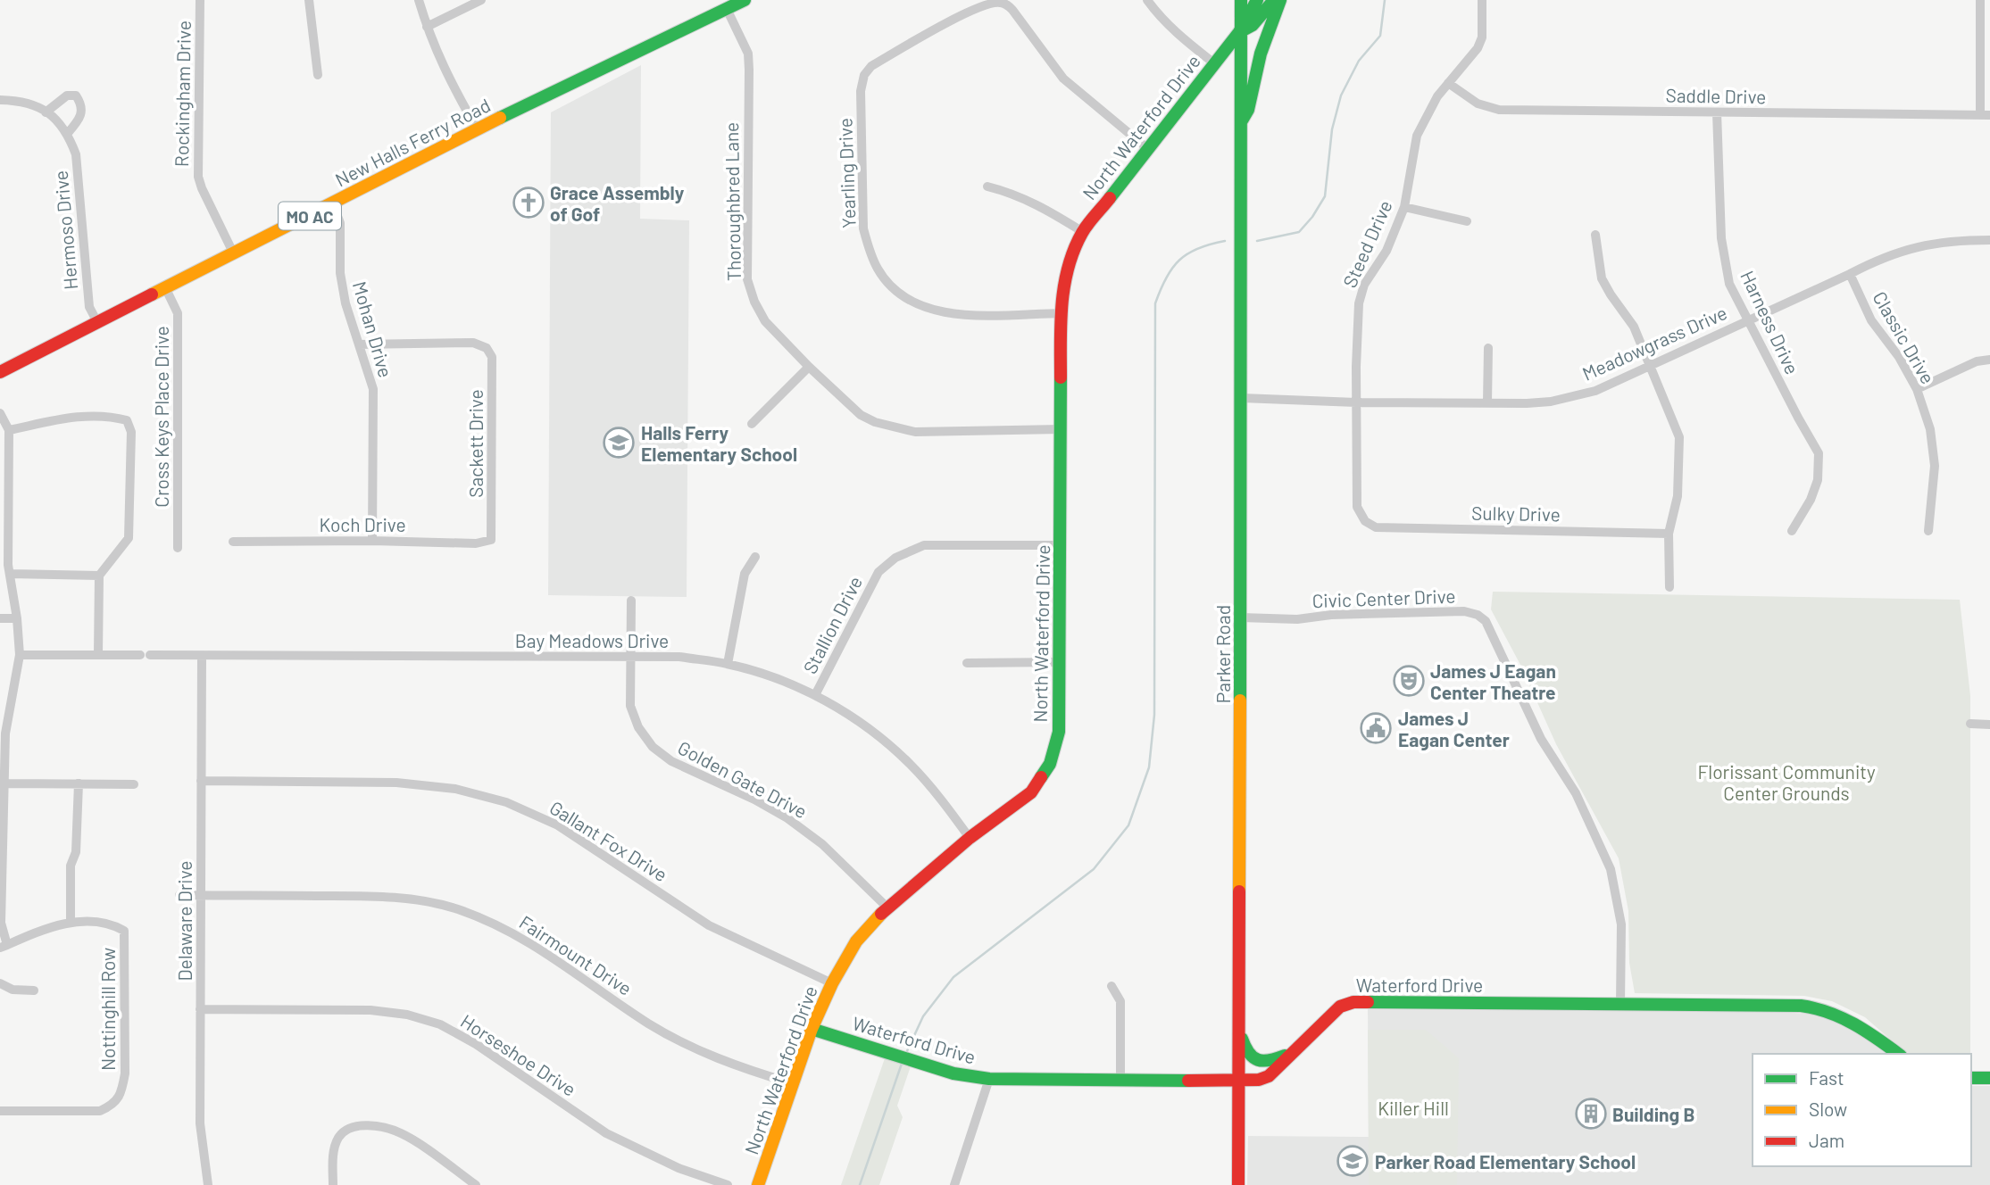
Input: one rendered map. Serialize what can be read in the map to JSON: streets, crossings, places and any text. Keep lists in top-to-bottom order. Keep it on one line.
{"streets":{"street":["Rockingham Drive","Saddle Drive","North Waterford Drive","New Halls Ferry Road","Yearling Drive","Thoroughbred Lane","MO AC","Hermoso Drive","Steed Drive","Harness Drive","Mohan Drive","Classic Drive","Meadowgrass Drive","Cross Keys Place Drive","Sackett Drive","Sulky Drive","Koch Drive","Civic Center Drive","Stallion Drive","Bay Meadows Drive","Parker Road","Golden Gate Drive","Gallant Fox Drive","Delaware Drive","Fairmount Drive","Waterford Drive","Nottinghill Row","Horseshoe Drive"]},"crossings":[["Rockingham Drive","New Halls Ferry Road"],["Saddle Drive","Steed Drive"],["Saddle Drive","Harness Drive"],["North Waterford Drive","Yearling Drive"],["North Waterford Drive","Thoroughbred Lane"],["North Waterford Drive","Stallion Drive"],["North Waterford Drive","Bay Meadows Drive"],["North Waterford Drive","Parker Road"],["North Waterford Drive","Golden Gate Drive"],["North Waterford Drive","Gallant Fox Drive"],["North Waterford Drive","Fairmount Drive"],["North Waterford Drive","Waterford Drive"],["New Halls Ferry Road","Thoroughbred Lane"],["New Halls Ferry Road","Hermoso Drive"],["New Halls Ferry Road","Mohan Drive"],["New Halls Ferry Road","Cross Keys Place Drive"],["Steed Drive","Meadowgrass Drive"],["Steed Drive","Sulky Drive"],["Harness Drive","Meadowgrass Drive"],["Mohan Drive","Sackett Drive"],["Mohan Drive","Koch Drive"],["Classic Drive","Meadowgrass Drive"],["Meadowgrass Drive","Parker Road"],["Sackett Drive","Koch Drive"],["Civic Center Drive","Parker Road"],["Civic Center Drive","Waterford Drive"],["Stallion Drive","Bay Meadows Drive"],["Bay Meadows Drive","Golden Gate Drive"],["Bay Meadows Drive","Delaware Drive"],["Parker Road","Waterford Drive"],["Gallant Fox Drive","Delaware Drive"],["Delaware Drive","Fairmount Drive"],["Delaware Drive","Horseshoe Drive"]],"parks":["Florissant Community Center Grounds","Killer Hill"],"places":{"church":["Grace Assembly of Gof"],"school or university":["Halls Ferry Elementary School","Parker Road Elementary School"],"theatre":["James J Eagan Center Theatre"],"public building":["James J Eagan Center"],"building":["Building B"]},"legend":["Fast","Slow","Jam"]}
